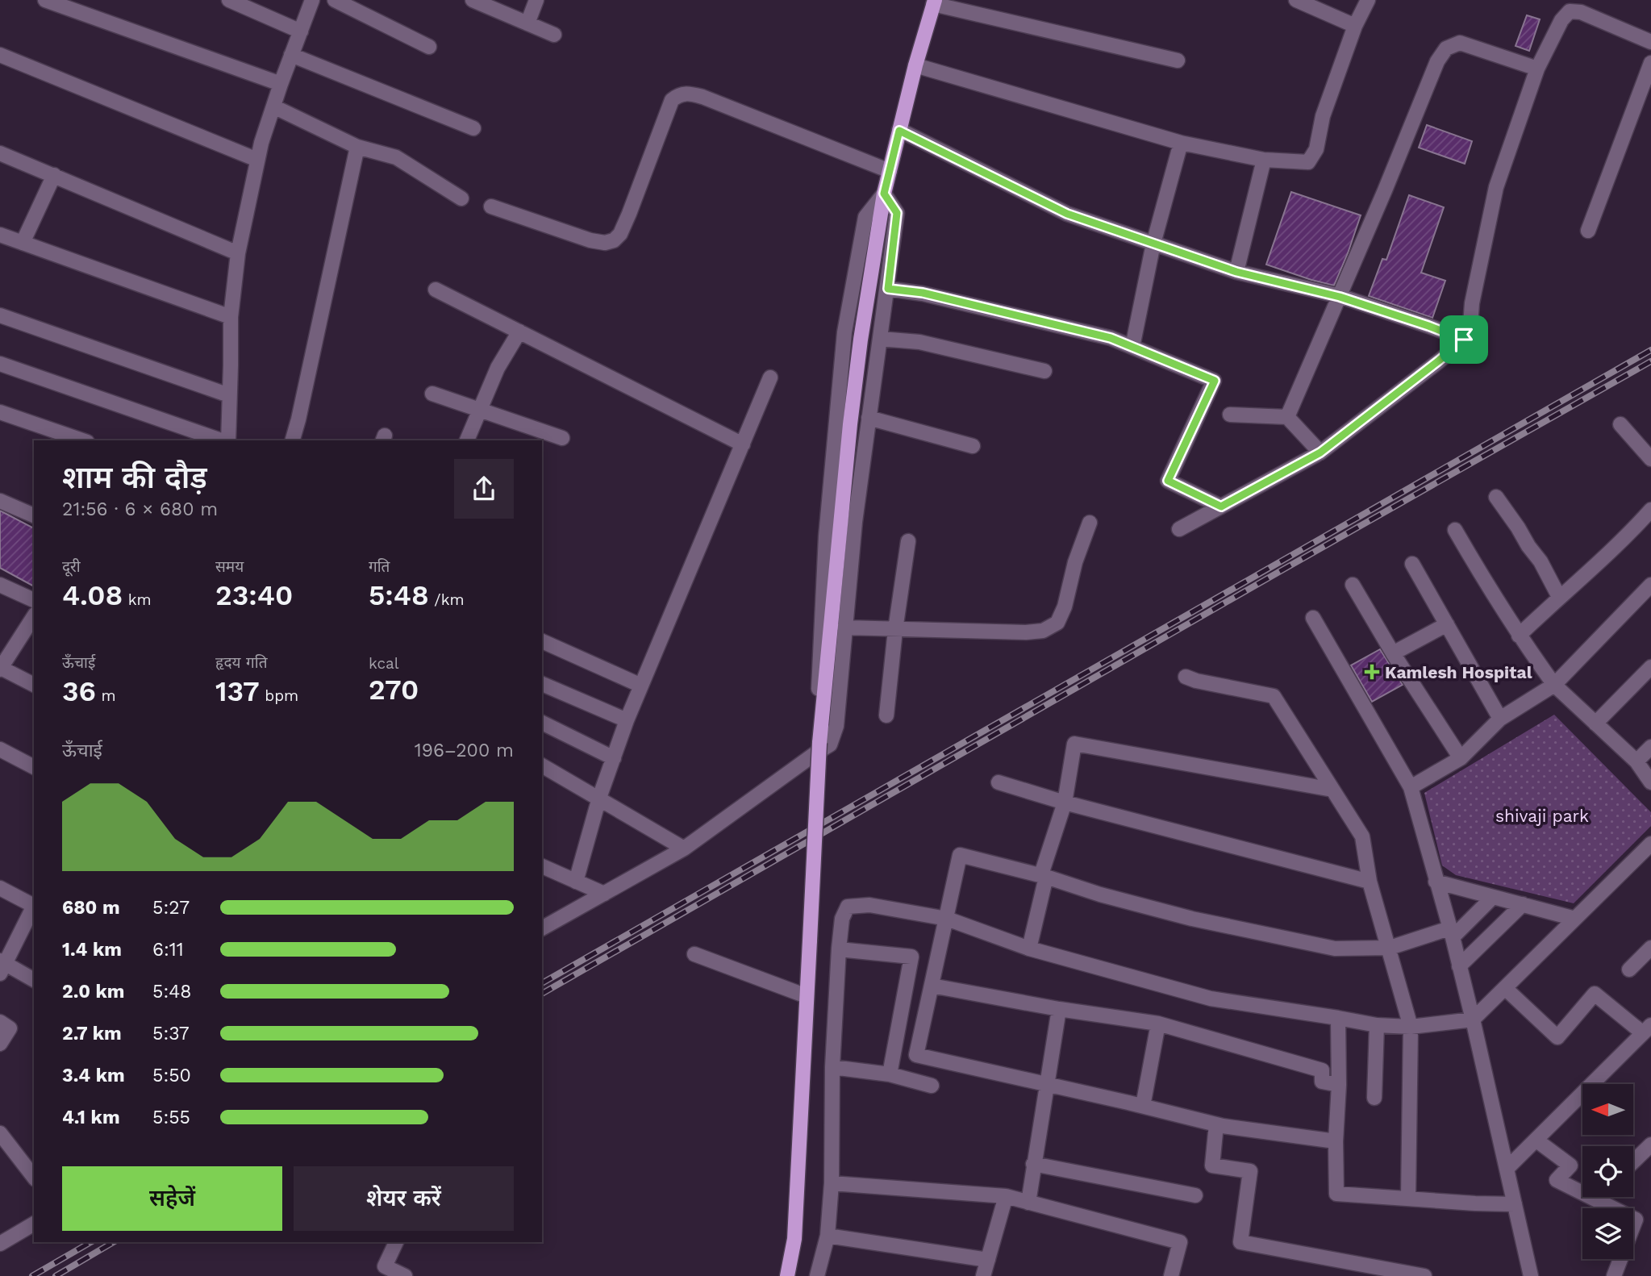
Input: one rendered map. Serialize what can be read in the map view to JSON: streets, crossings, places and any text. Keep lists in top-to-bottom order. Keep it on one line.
{"parks":["shivaji park"],"places":{"health":["Kamlesh Hospital"]},"north":"left","page":{"heading":["शाम की दौड़","21:56 · 6 × 680 m"],"stats":[["दूरी","4.08 km"],["समय","23:40"],["गति","5:48 /km"],["ऊँचाई","36 m"],["हृदय गति","137 bpm"],["kcal","270"]],"chart":["ऊँचाई","196–200 m"],"list":[{"name":"680 m","note":"5:27"},{"name":"1.4 km","note":"6:11"},{"name":"2.0 km","note":"5:48"},{"name":"2.7 km","note":"5:37"},{"name":"3.4 km","note":"5:50"},{"name":"4.1 km","note":"5:55"}],"buttons":["सहेजें","शेयर करें"]}}
